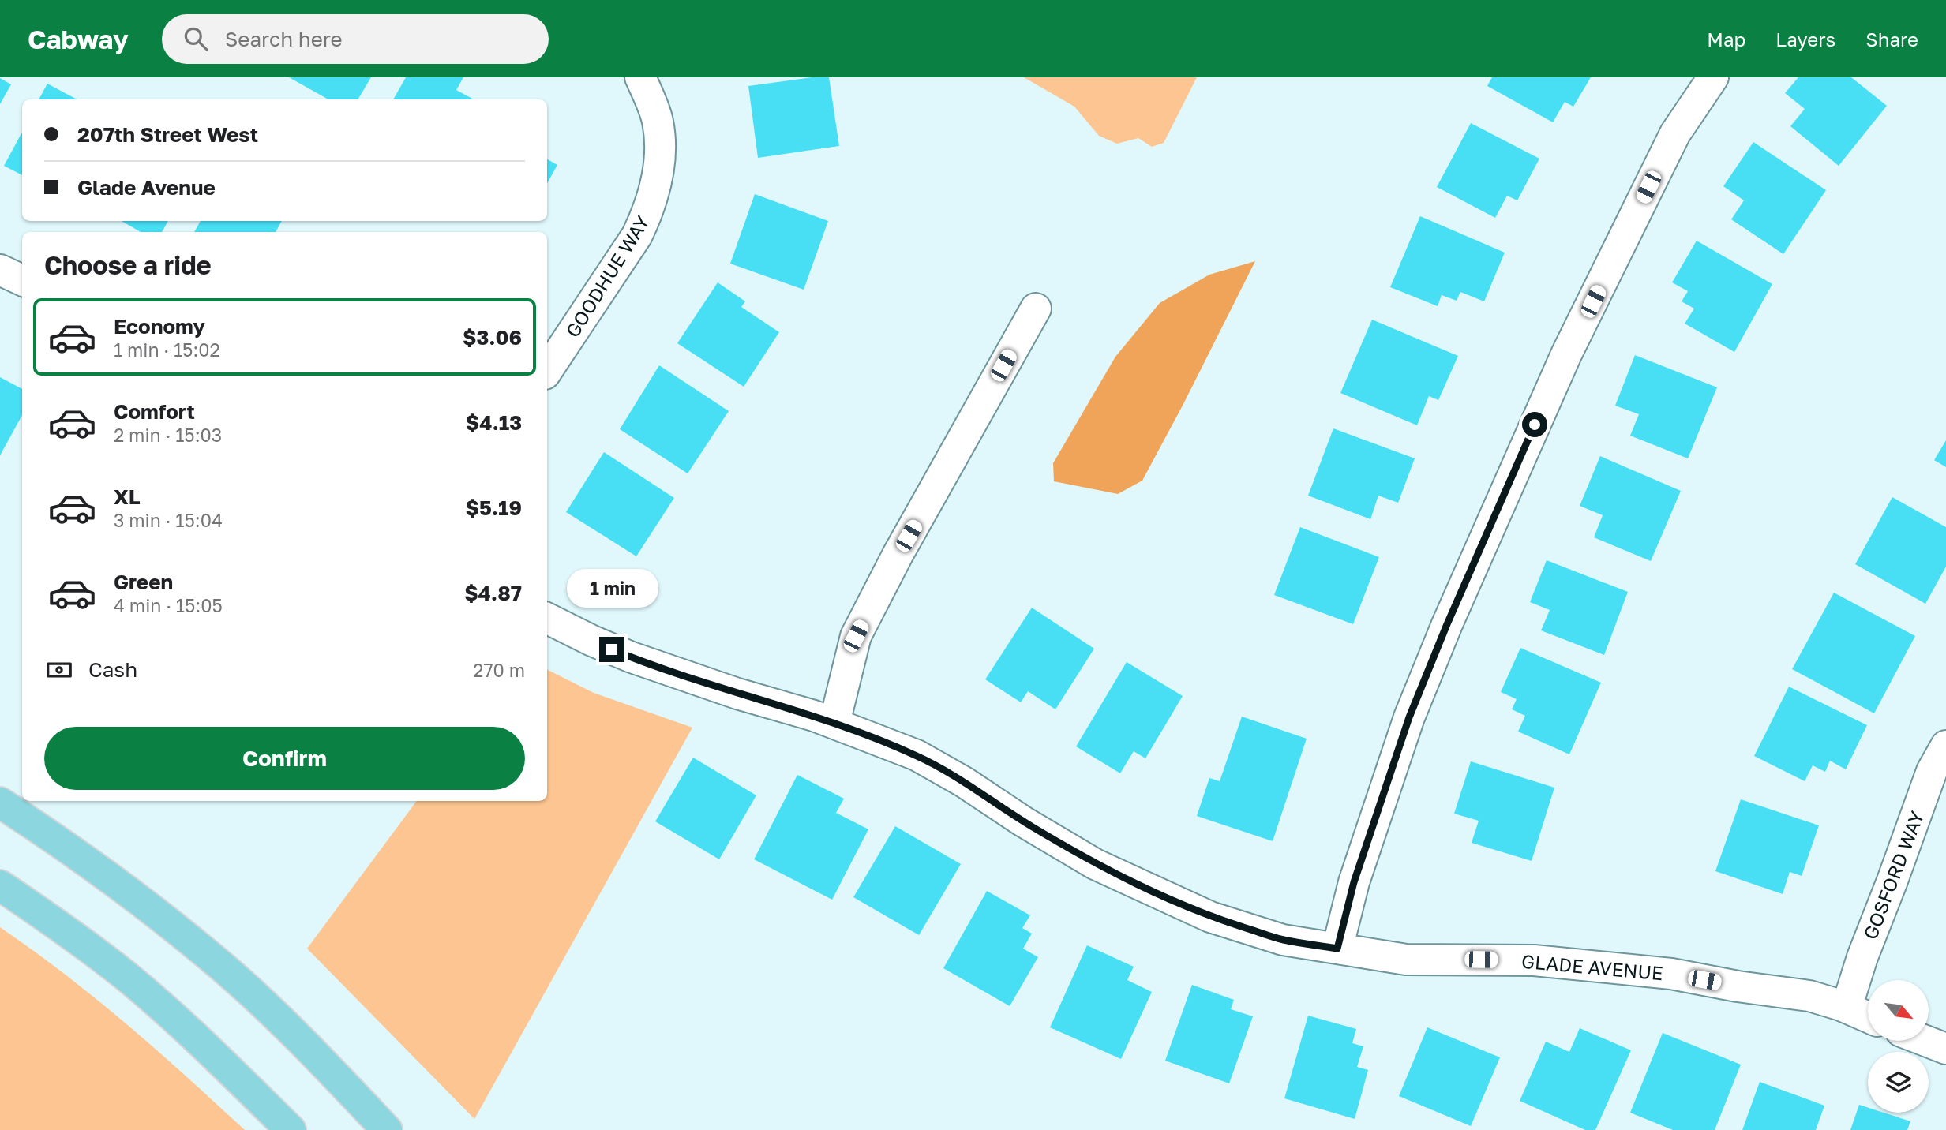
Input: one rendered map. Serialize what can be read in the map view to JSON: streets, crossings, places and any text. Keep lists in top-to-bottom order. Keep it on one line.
{"streets":{"street":["GOODHUE WAY","GOSFORD WAY","GLADE AVENUE"]},"crossings":[["GOSFORD WAY","GLADE AVENUE"]],"north":"bottom right","page":{"header":"Cabway","search":"Search here","nav":["Map","Layers","Share"],"banner":["207th Street West","Glade Avenue"],"heading":"Choose a ride","list":[{"name":"Economy","note":"1 min · 15:02","value":"$3.06"},{"name":"Comfort","note":"2 min · 15:03","value":"$4.13"},{"name":"XL","note":"3 min · 15:04","value":"$5.19"},{"name":"Green","note":"4 min · 15:05","value":"$4.87"}],"bubble":"1 min","pay":["Cash","270 m"],"buttons":"Confirm"}}
